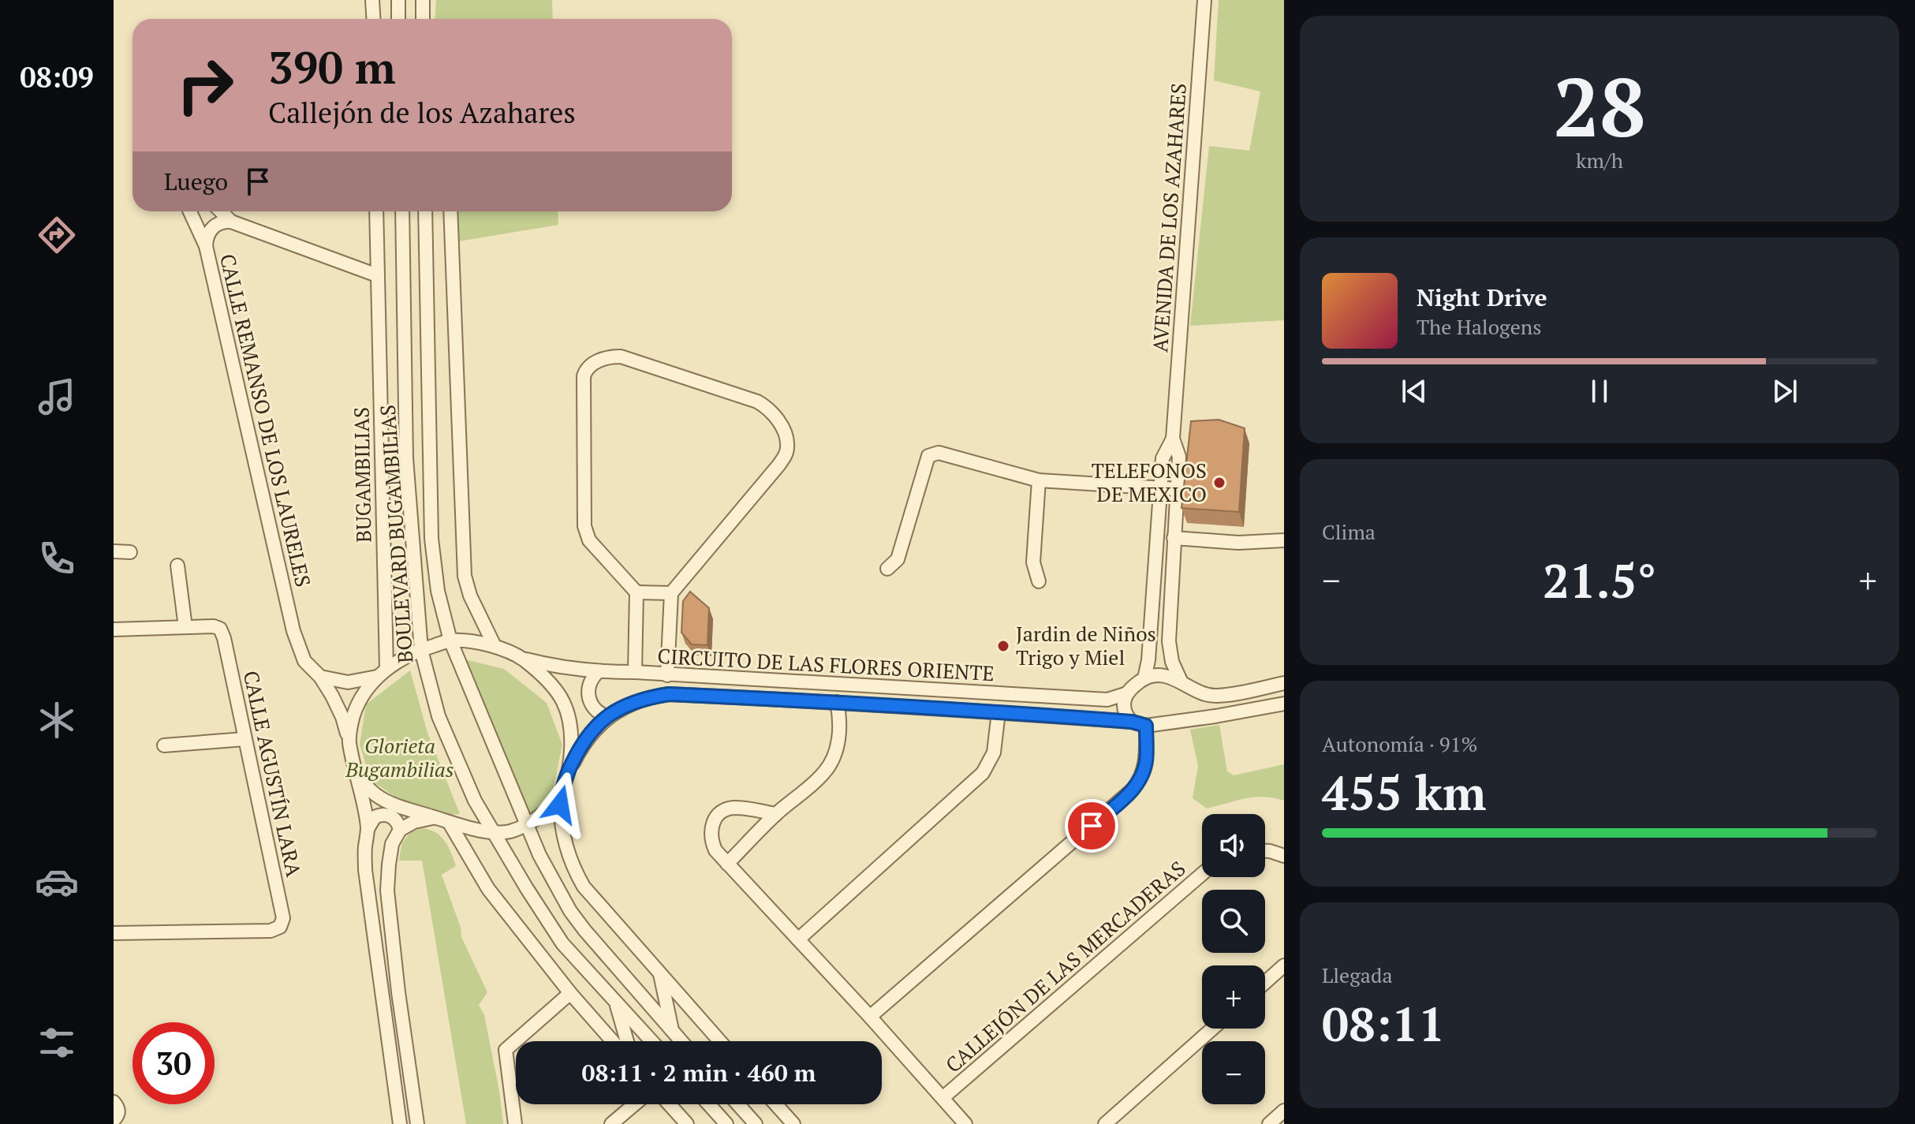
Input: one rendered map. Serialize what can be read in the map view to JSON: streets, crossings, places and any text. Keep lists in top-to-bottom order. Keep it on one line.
{"streets":{"street":["AVENIDA DE LOS AZAHARES","CALLE REMANSO DE LOS LAURELES","BUGAMBILIAS","BOULEVARD BUGAMBILIAS","CIRCUITO DE LAS FLORES ORIENTE","CALLE AGUSTÍN LARA","CALLEJÓN DE LAS MERCADERAS"]},"crossings":[["AVENIDA DE LOS AZAHARES","CIRCUITO DE LAS FLORES ORIENTE"],["CALLE REMANSO DE LOS LAURELES","BUGAMBILIAS"]],"parks":["Glorieta Bugambilias"],"places":["TELEFONOS DE MEXICO","Jardin de Niños Trigo y Miel"],"page":{"tabs":"08:09","tile":[["28","km/h"],"Clima",["Autonomía · 91%","455 km"],["Llegada","08:11"]],"turn":["390 m","Callejón de los Azahares"],"then":"Luego","song":["Night Drive","The Halogens"],"heat":["−","21.5°","+"],"map_buttons":["+","−"],"limit":"30","trip":"08:11 · 2 min · 460 m"}}
